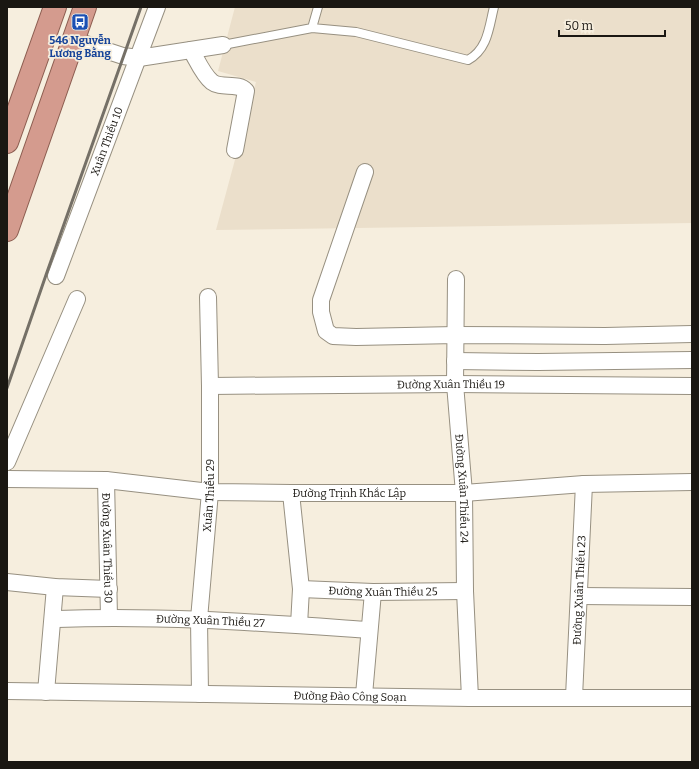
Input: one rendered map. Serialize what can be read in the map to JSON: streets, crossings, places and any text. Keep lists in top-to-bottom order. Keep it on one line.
{"streets":{"street":["Xuân Thiều 10","Đường Xuân Thiều 19","Đường Xuân Thiều 24","Đường Trịnh Khắc Lập","Xuân Thiều 29","Đường Xuân Thiều 30","Đường Xuân Thiều 25","Đường Xuân Thiều 23","Đường Xuân Thiều 27","Đường Đào Công Soạn"]},"crossings":[["Đường Xuân Thiều 19","Đường Xuân Thiều 24"],["Đường Xuân Thiều 19","Xuân Thiều 29"],["Đường Xuân Thiều 24","Đường Trịnh Khắc Lập"],["Đường Xuân Thiều 24","Đường Xuân Thiều 25"],["Đường Xuân Thiều 24","Đường Đào Công Soạn"],["Đường Trịnh Khắc Lập","Xuân Thiều 29"],["Đường Trịnh Khắc Lập","Đường Xuân Thiều 30"],["Đường Trịnh Khắc Lập","Đường Xuân Thiều 23"],["Xuân Thiều 29","Đường Xuân Thiều 27"],["Xuân Thiều 29","Đường Đào Công Soạn"],["Đường Xuân Thiều 30","Đường Xuân Thiều 27"],["Đường Xuân Thiều 23","Đường Đào Công Soạn"]],"places":{"bus stop":["546 Nguyễn Lương Bằng"]},"scale_bar":"50 m"}
